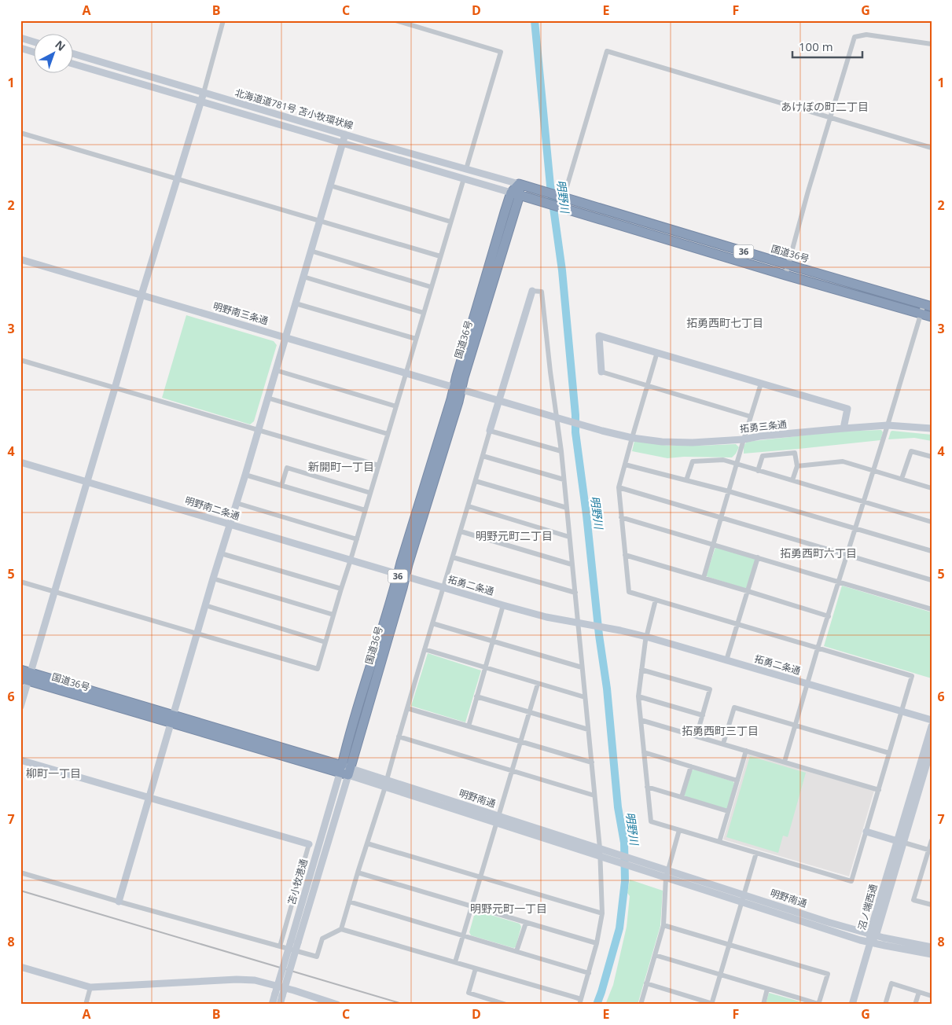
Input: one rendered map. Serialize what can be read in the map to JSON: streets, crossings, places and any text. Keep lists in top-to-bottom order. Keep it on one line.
{"streets":{"highway":["36","国道36号"],"street":["北海道道781号 苫小牧環状線","明野南三条通","拓勇三条通","明野南二条通","拓勇二条通","明野南通","苫小牧港通","沼ノ端西通"]},"crossings":[["北海道道781号 苫小牧環状線","36"],["北海道道781号 苫小牧環状線","国道36号"],["36","国道36号"],["国道36号","明野南三条通"],["国道36号","明野南二条通"],["国道36号","拓勇二条通"],["国道36号","明野南通"],["国道36号","苫小牧港通"],["明野南二条通","拓勇二条通"],["明野南通","苫小牧港通"],["明野南通","沼ノ端西通"]],"districts":["あけぼの町二丁目","拓勇西町七丁目","新開町一丁目","明野元町二丁目","拓勇西町六丁目","拓勇西町三丁目","柳町一丁目","明野元町一丁目"],"water":["明野川"],"scale_bar":"100 m","north":"top right","grid":{"columns":["A","B","C","D","E","F","G"],"rows":["1","2","3","4","5","6","7","8"]}}
